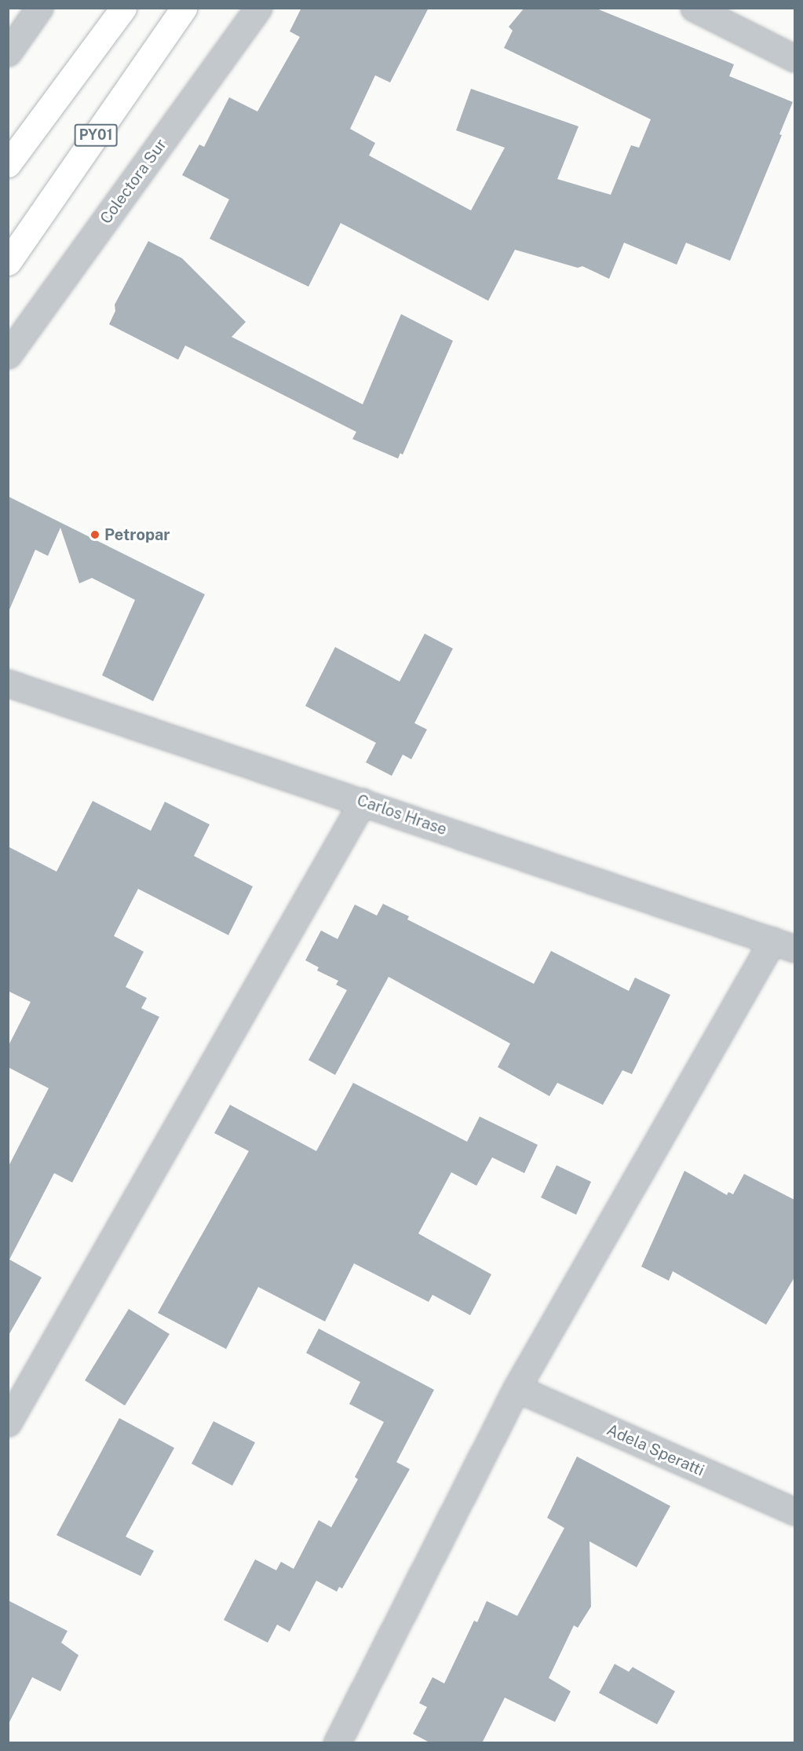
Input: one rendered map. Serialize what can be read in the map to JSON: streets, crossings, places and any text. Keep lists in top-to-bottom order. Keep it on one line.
{"streets":{"highway":["PY01"],"street":["Colectora Sur","Carlos Hrase","Adela Speratti"]},"places":["Petropar"]}
